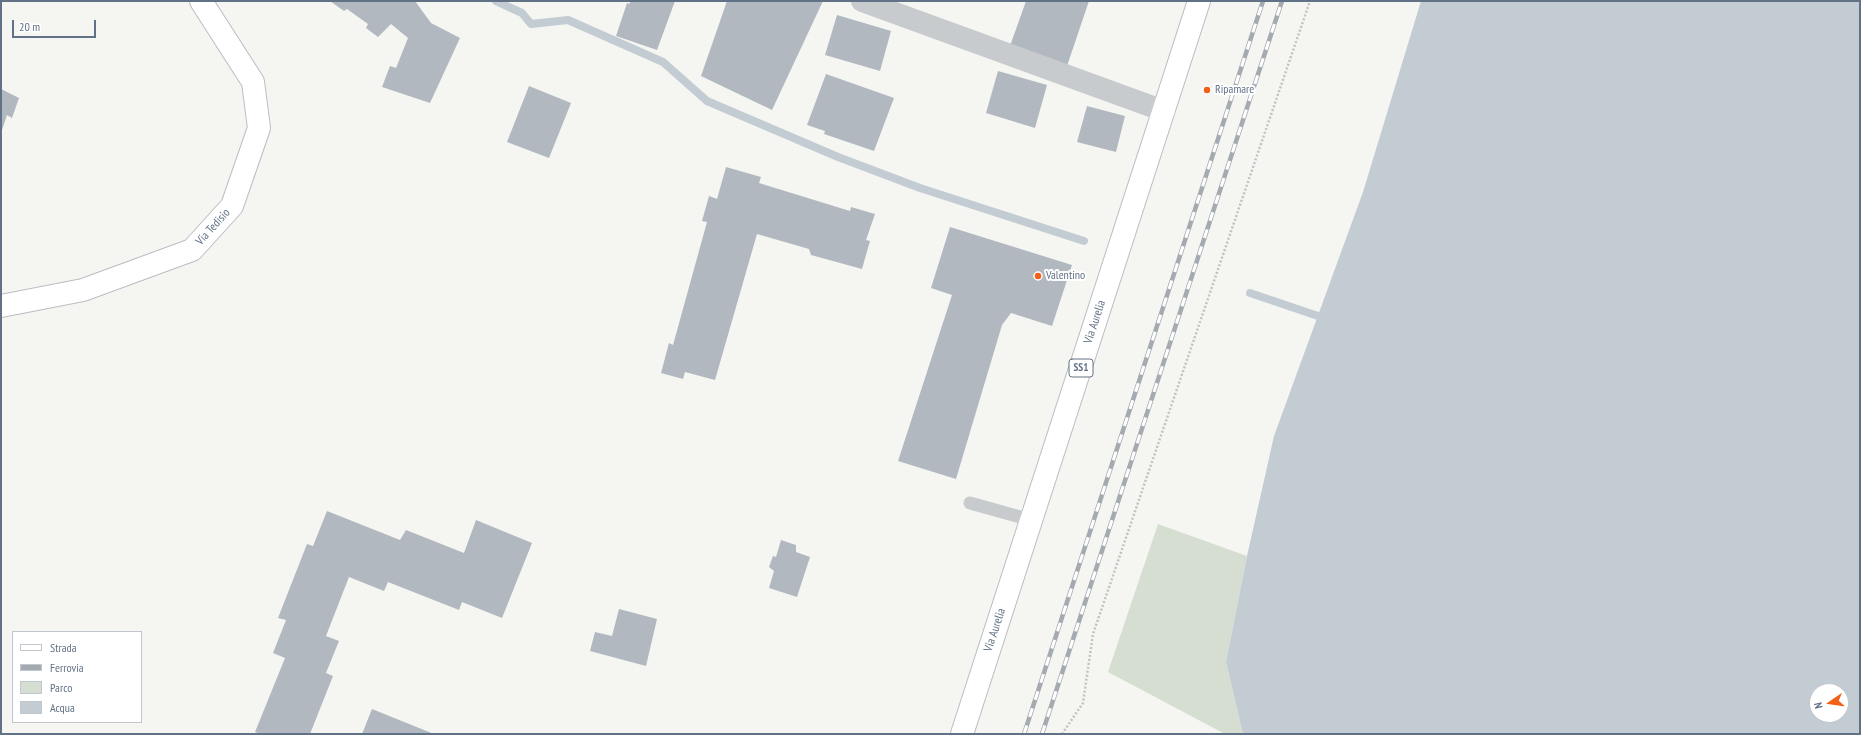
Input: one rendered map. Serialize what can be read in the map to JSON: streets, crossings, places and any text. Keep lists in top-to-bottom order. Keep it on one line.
{"streets":{"main road":["Via Tedisio","Via Aurelia","SS1"]},"places":["Ripamare","Valentino"],"legend":["Strada","Ferrovia","Parco","Acqua"],"scale_bar":"20 m","north":"left"}
